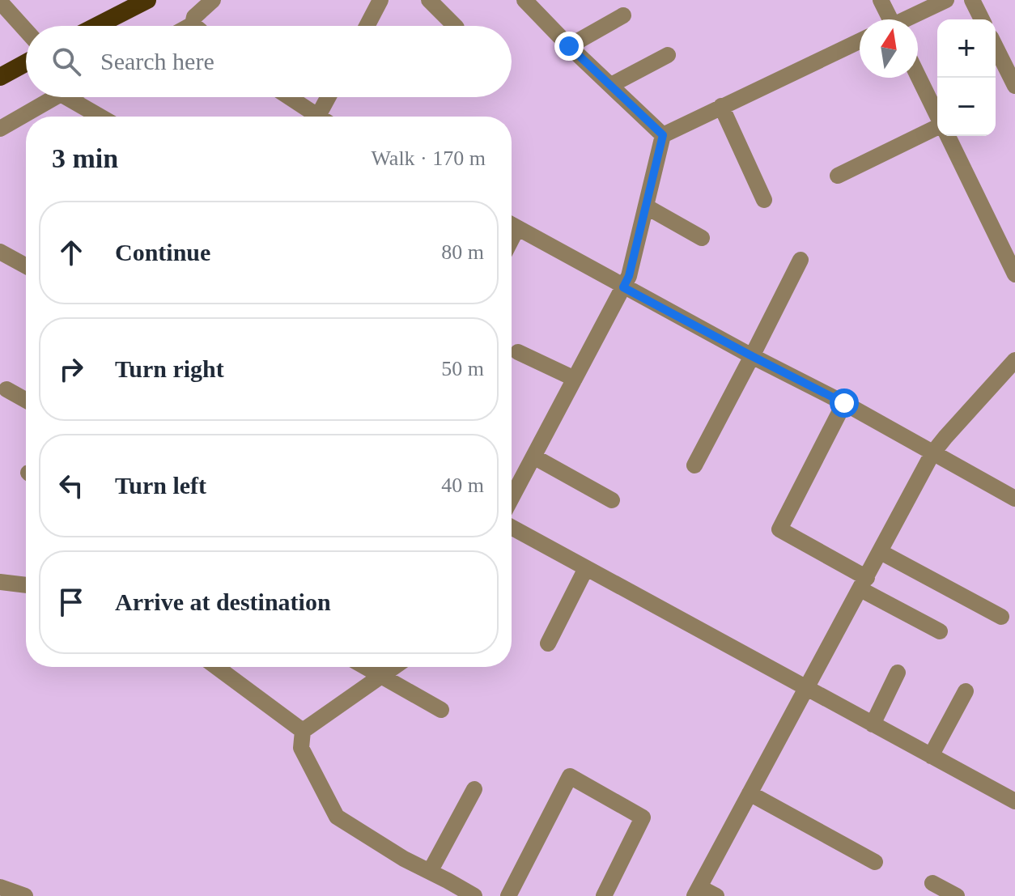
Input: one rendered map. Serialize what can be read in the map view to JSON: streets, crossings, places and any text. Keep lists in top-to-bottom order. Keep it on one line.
{"north":"top","page":{"map_buttons":["+","−"],"search":"Search here","heading":["3 min","Walk · 170 m"],"list":[["Continue","80 m"],["Turn right","50 m"],["Turn left","40 m"],"Arrive at destination"]}}
